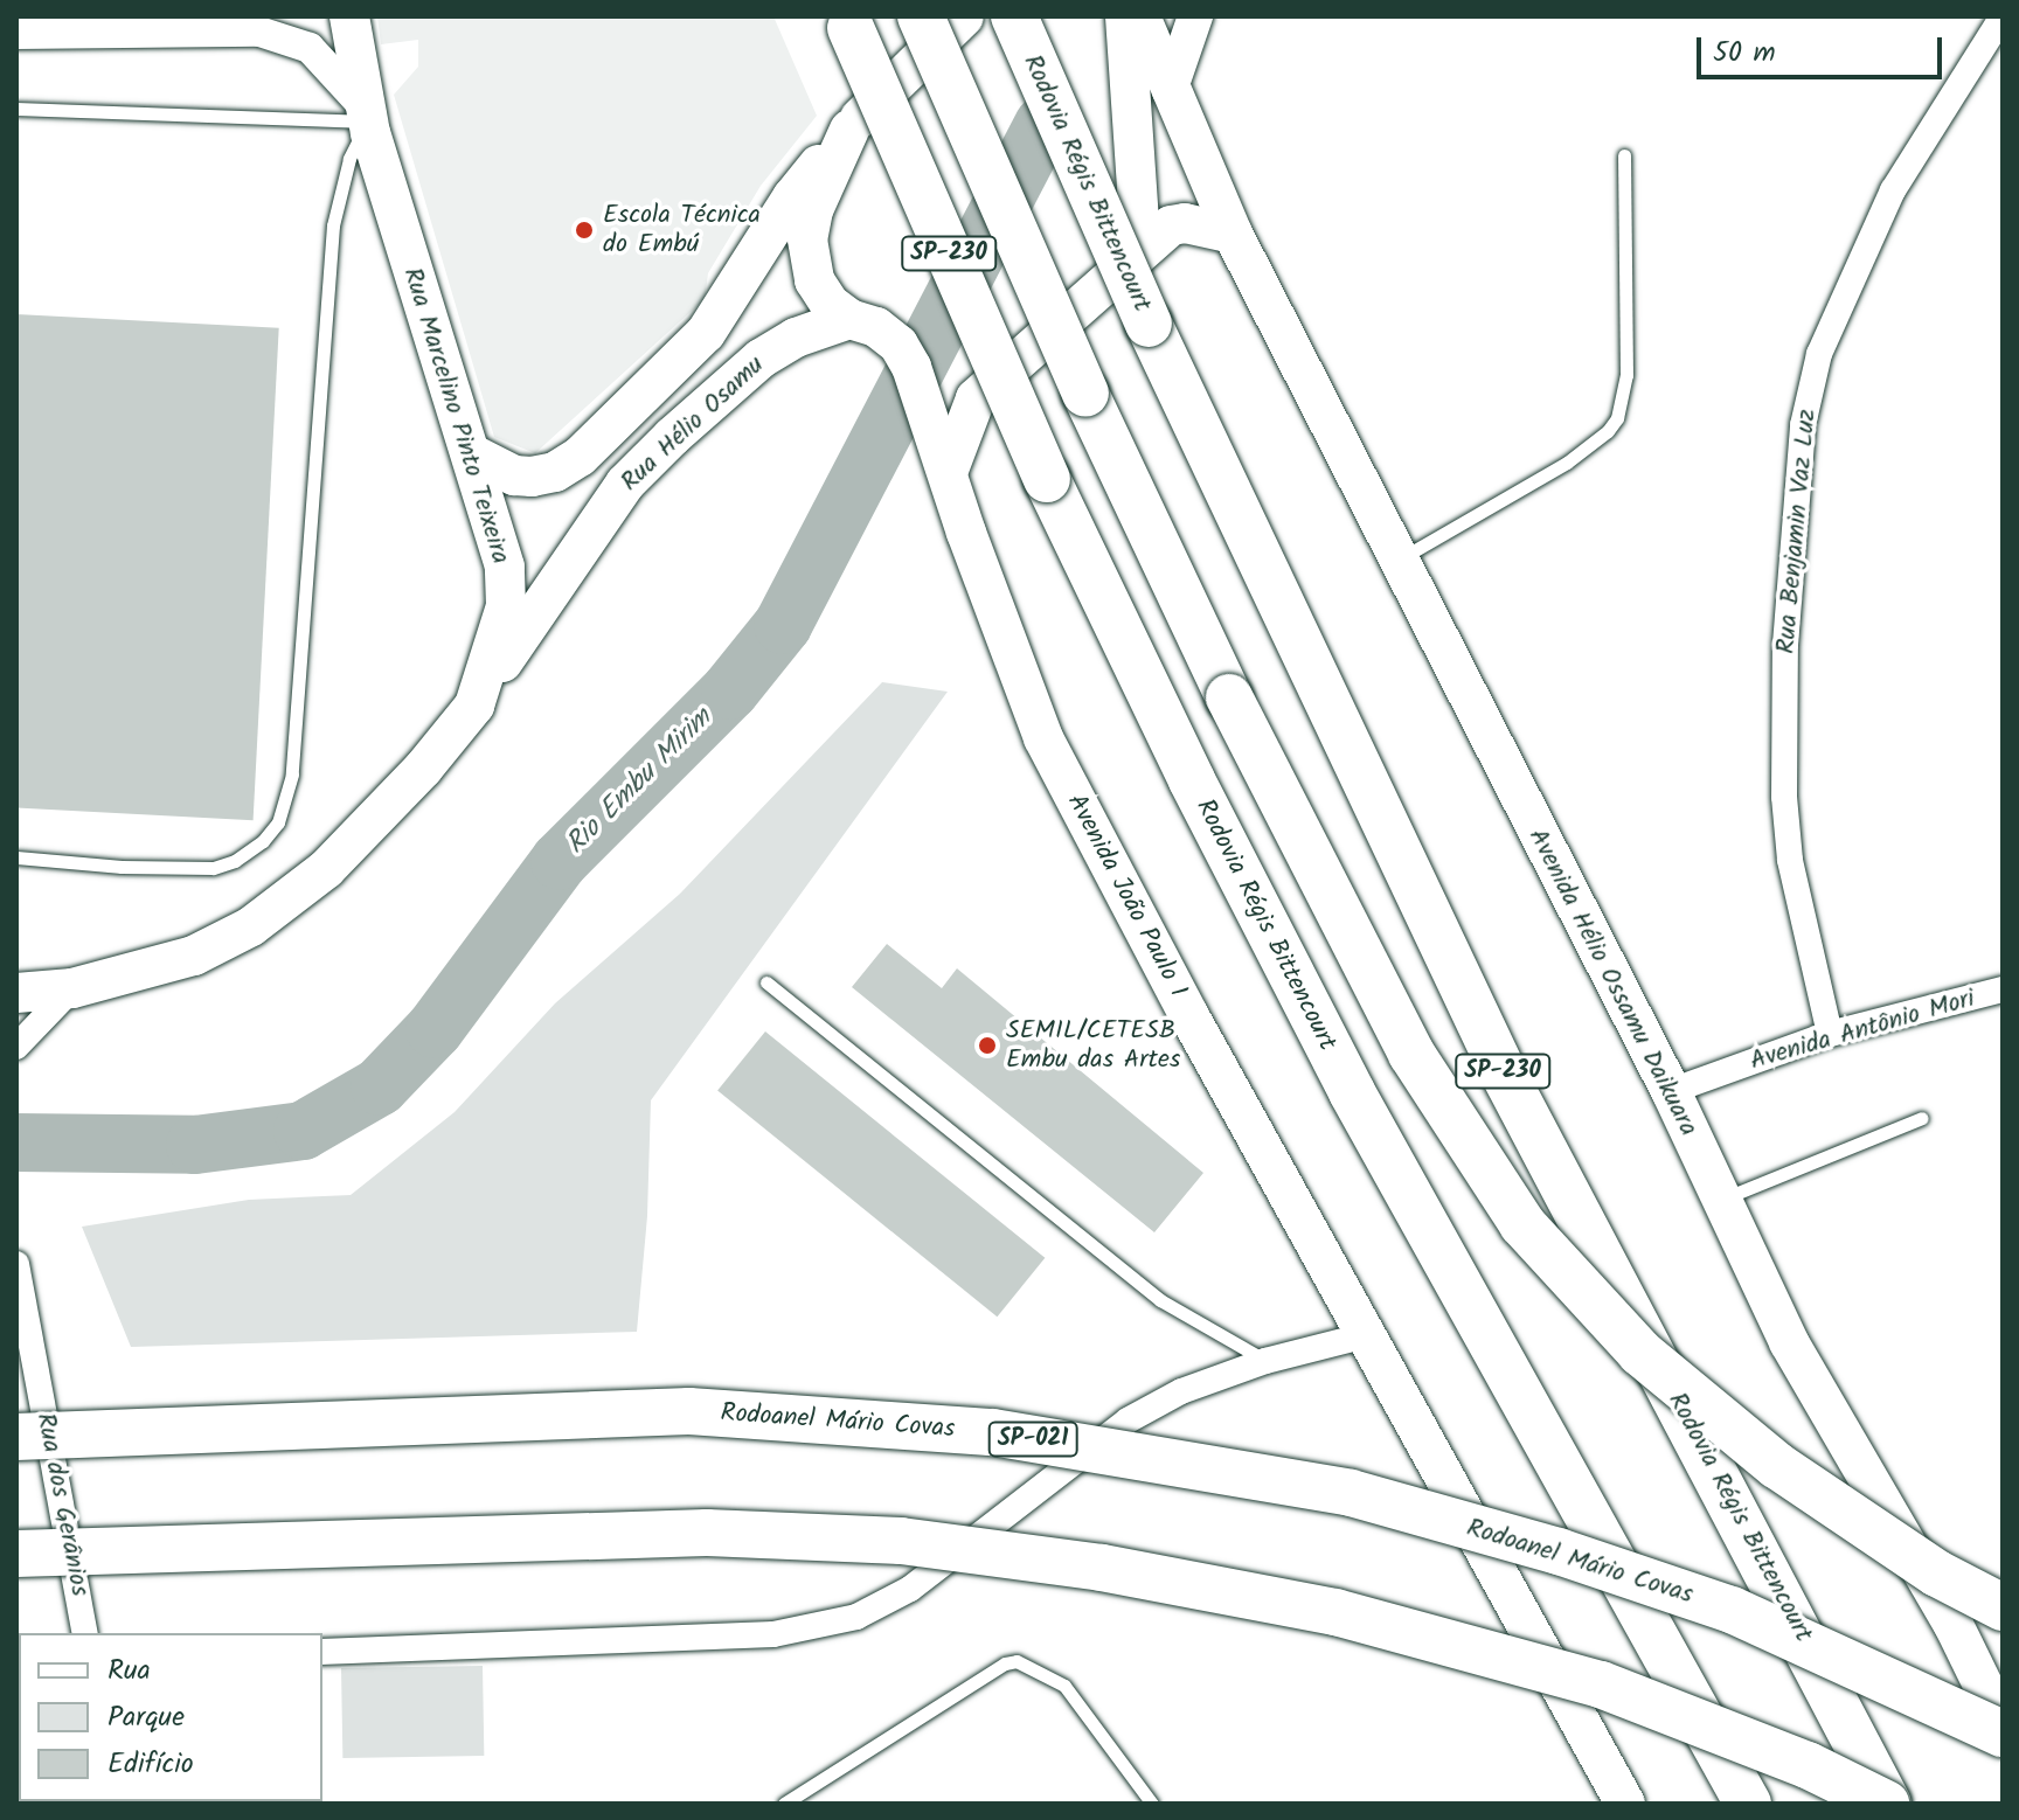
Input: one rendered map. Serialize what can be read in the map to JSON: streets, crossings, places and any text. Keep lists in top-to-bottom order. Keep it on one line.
{"streets":{"highway":["Rodovia Régis Bittencourt","SP-230","Rodoanel Mário Covas","SP-021"],"main road":["Rua Marcelino Pinto Teixeira","Rua Hélio Osamu","Avenida João Paulo I","Avenida Hélio Ossamu Daikuara"],"street":["Rua Benjamin Vaz Luz","Avenida Antônio Mori","Rua dos Gerânios"]},"crossings":[["Rua Marcelino Pinto Teixeira","Rua Hélio Osamu"],["Rua Hélio Osamu","Avenida João Paulo I"],["Rua Benjamin Vaz Luz","Avenida Antônio Mori"],["Avenida Hélio Ossamu Daikuara","Avenida Antônio Mori"]],"water":["Rio Embu Mirim"],"places":["Escola Técnica do Embú","SEMIL/CETESB Embu das Artes"],"legend":["Rua","Parque","Edifício"],"scale_bar":"50 m"}
